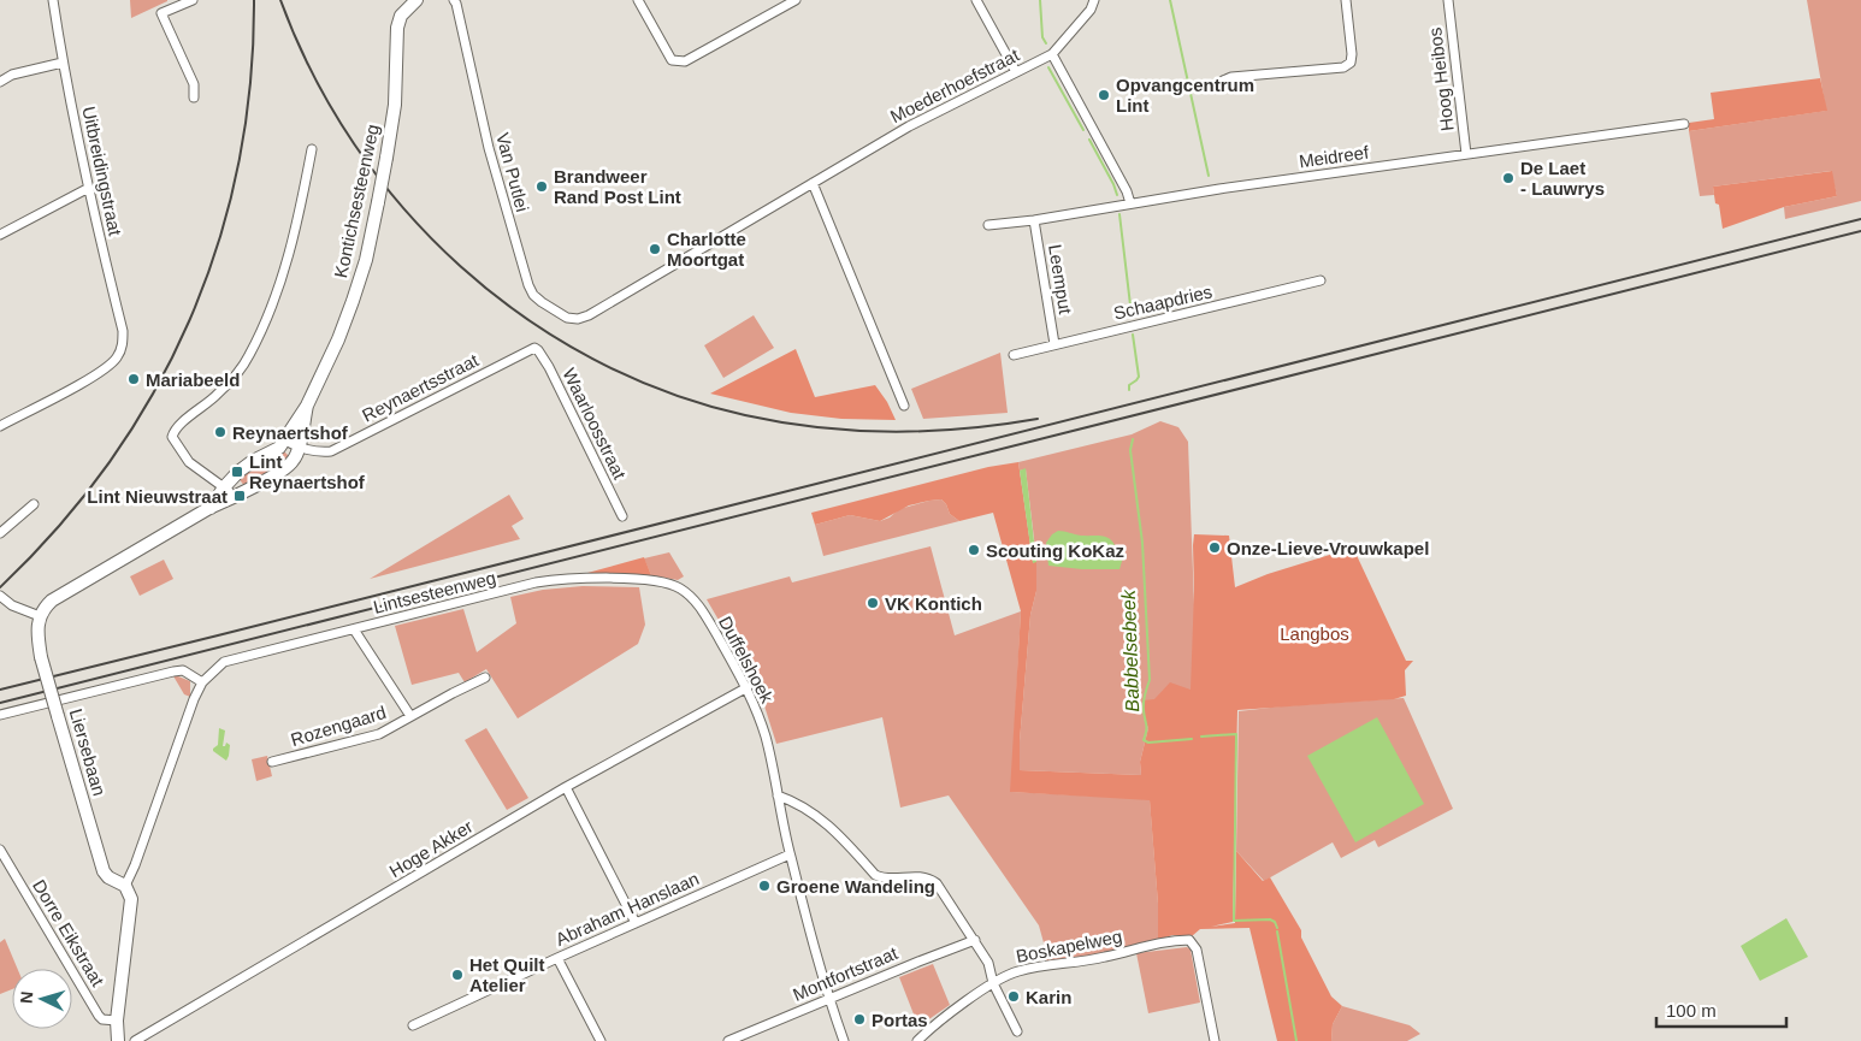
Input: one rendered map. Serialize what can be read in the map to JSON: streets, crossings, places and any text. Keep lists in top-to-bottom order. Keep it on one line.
{"streets":{"street":["Hoog Heibos","Moederhoefstraat","Meidreef","Uitbreidingstraat","Van Putlei","Kontichsesteenweg","Leemput","Schaapdries","Reynaertsstraat","Waarloosstraat","Lintsesteenweg","Duffelshoek","Rozengaard","Liersebaan","Hoge Akker","Abraham Hanslaan","Dorre Eikstraat","Boskapelweg","Montfortstraat"]},"crossings":[["Hoog Heibos","Meidreef"],["Moederhoefstraat","Van Putlei"],["Meidreef","Leemput"],["Kontichsesteenweg","Reynaertsstraat"],["Kontichsesteenweg","Liersebaan"],["Leemput","Schaapdries"],["Reynaertsstraat","Waarloosstraat"],["Lintsesteenweg","Duffelshoek"],["Lintsesteenweg","Rozengaard"],["Duffelshoek","Hoge Akker"]],"water":["Babbelsebeek"],"parks":["Langbos"],"places":{"other":["Opvangcentrum Lint","De Laet - Lauwrys","Brandweer Rand Post Lint","Charlotte Moortgat","Mariabeeld","Reynaertshof","Onze-Lieve-Vrouwkapel","Scouting KoKaz","VK Kontich","Groene Wandeling","Het Quilt Atelier","Karin","Portas"],"transit":["Lint Reynaertshof","Lint Nieuwstraat"]},"scale_bar":"100 m","north":"left"}
